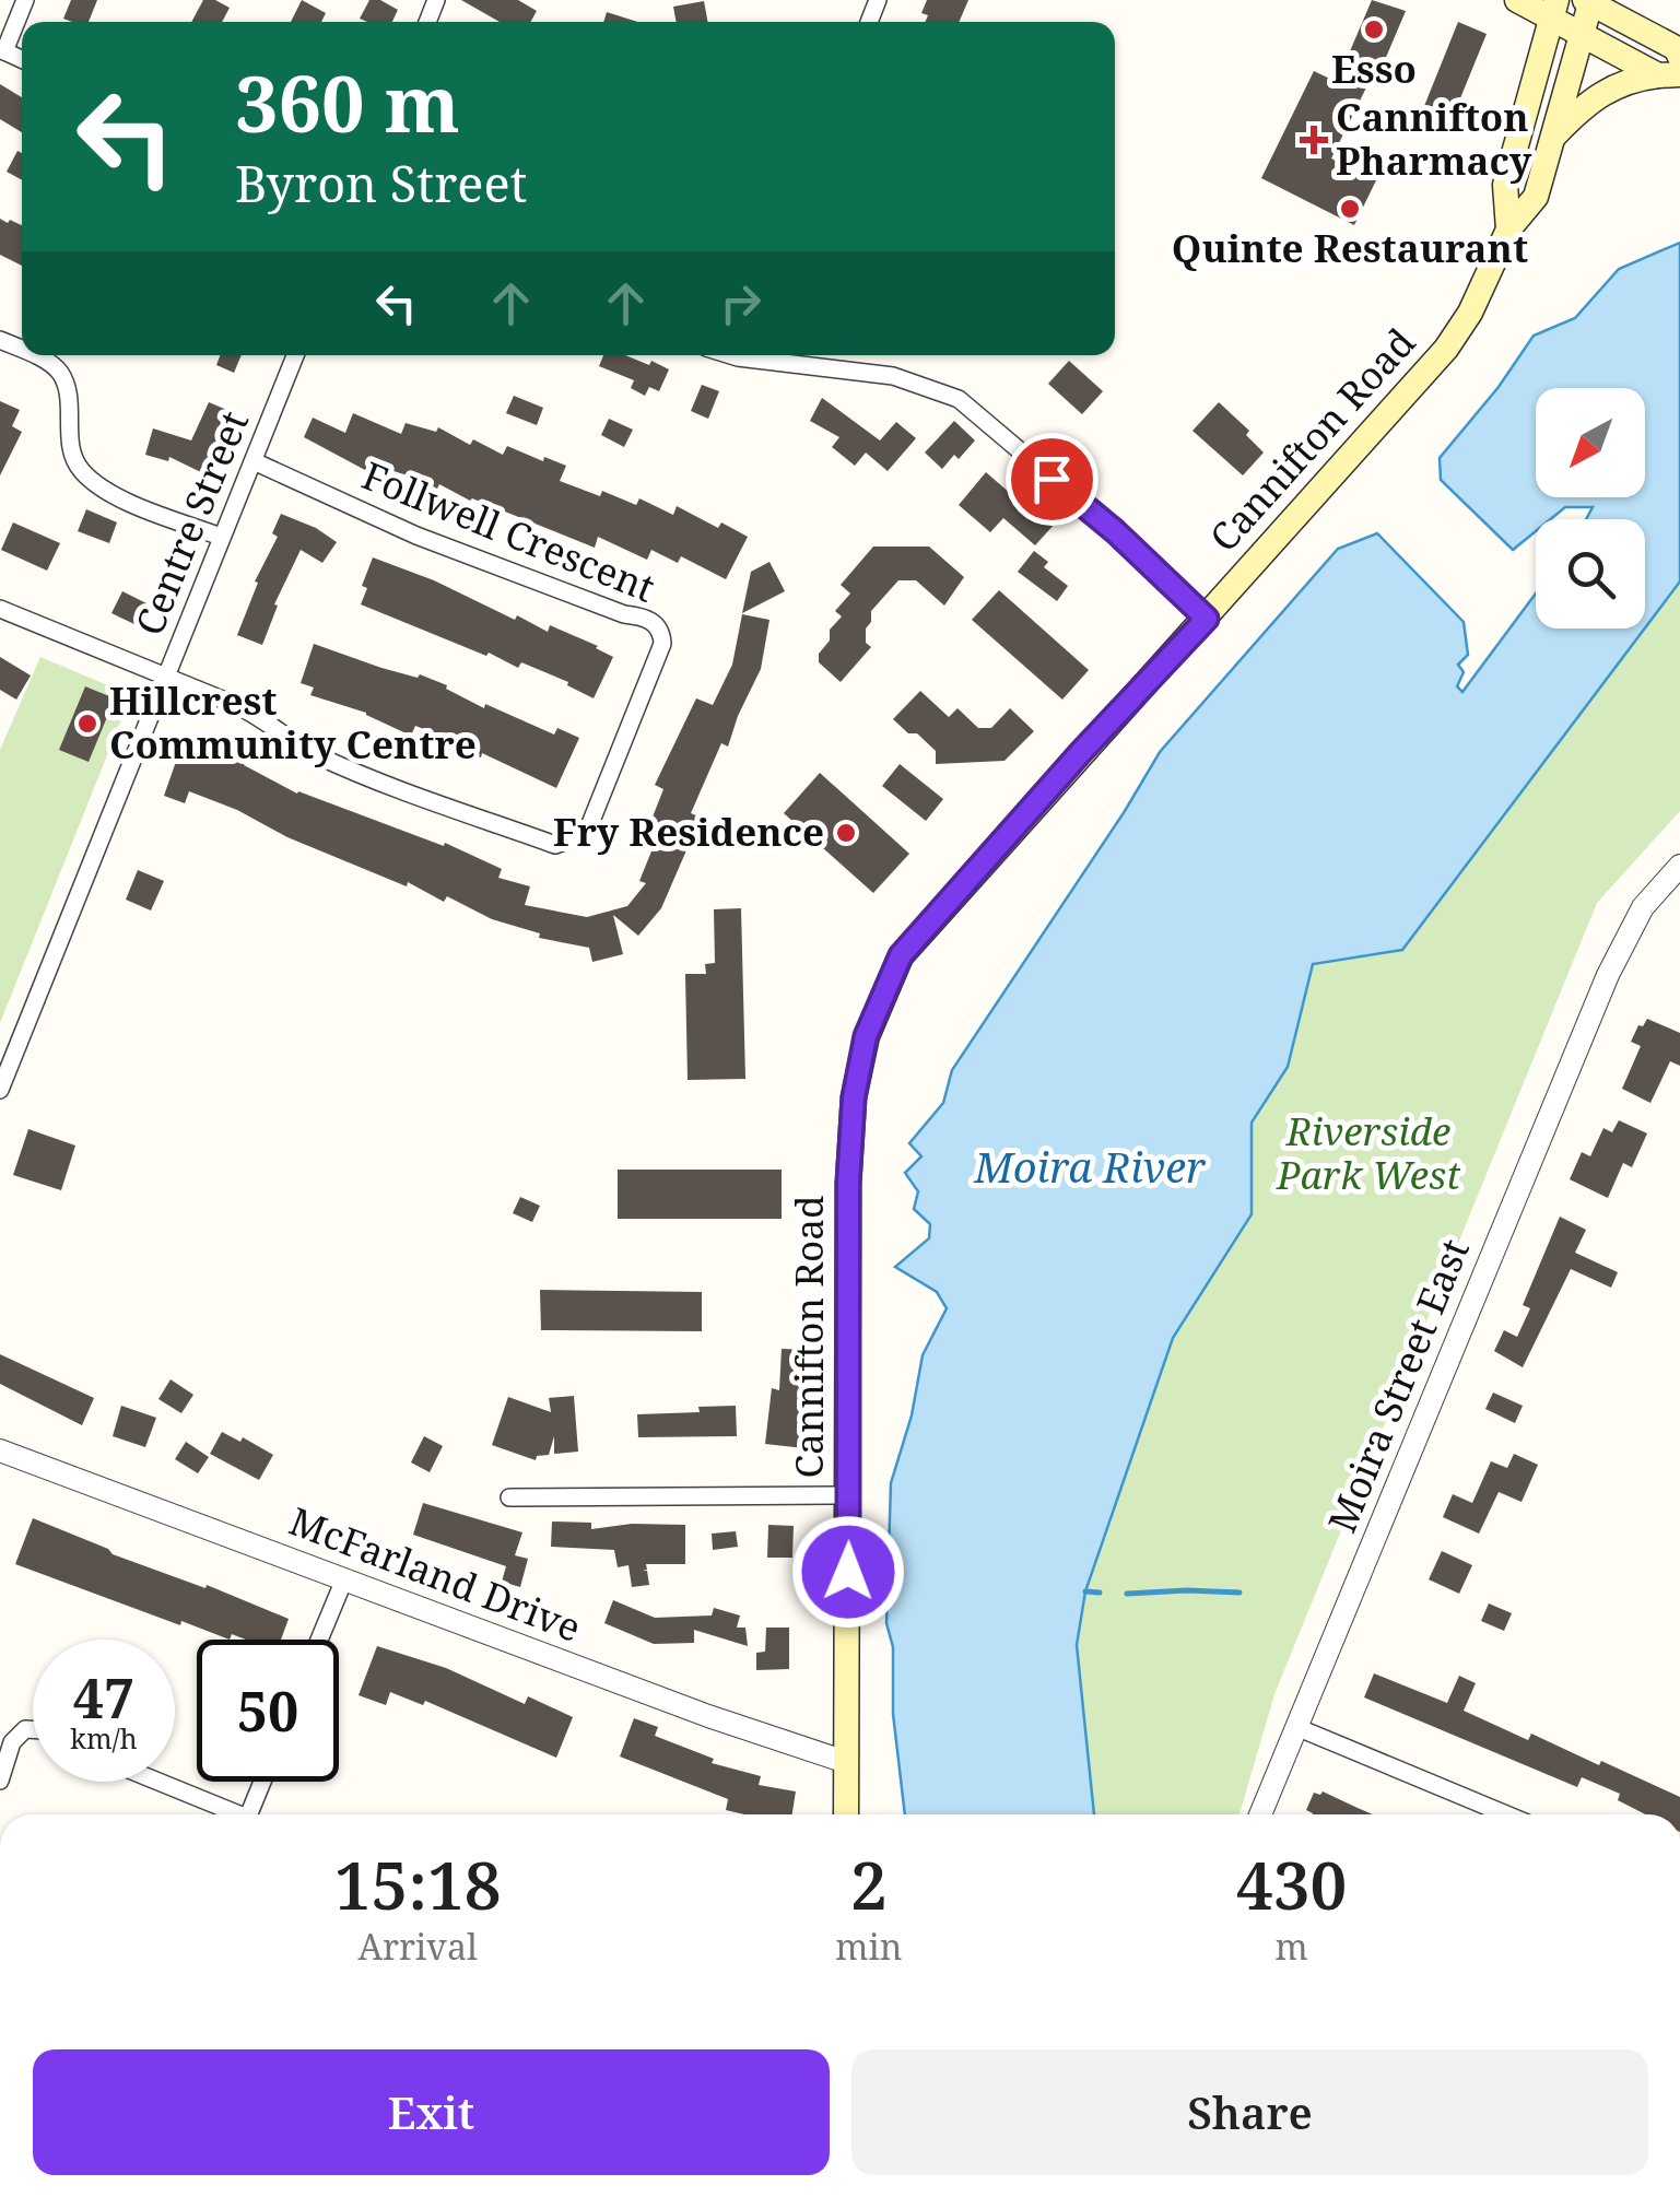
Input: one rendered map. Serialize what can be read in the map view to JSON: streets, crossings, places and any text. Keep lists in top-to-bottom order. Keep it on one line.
{"streets":{"main road":["Cannifton Road"],"street":["Centre Street","Follwell Crescent","Moira Street East","McFarland Drive"]},"crossings":[["Cannifton Road","McFarland Drive"],["Centre Street","Follwell Crescent"]],"water":["Moira River"],"parks":["Riverside Park West"],"places":{"other":["Esso","Quinte Restaurant","Hillcrest Community Centre","Fry Residence"],"health":["Cannifton Pharmacy"]},"north":"bottom left","page":{"turn":["360 m","Byron Street"],"speed":"47 km/h","limit":"50","eta":["15:18","Arrival","2","min","430","m"],"buttons":["Exit","Share"]}}
